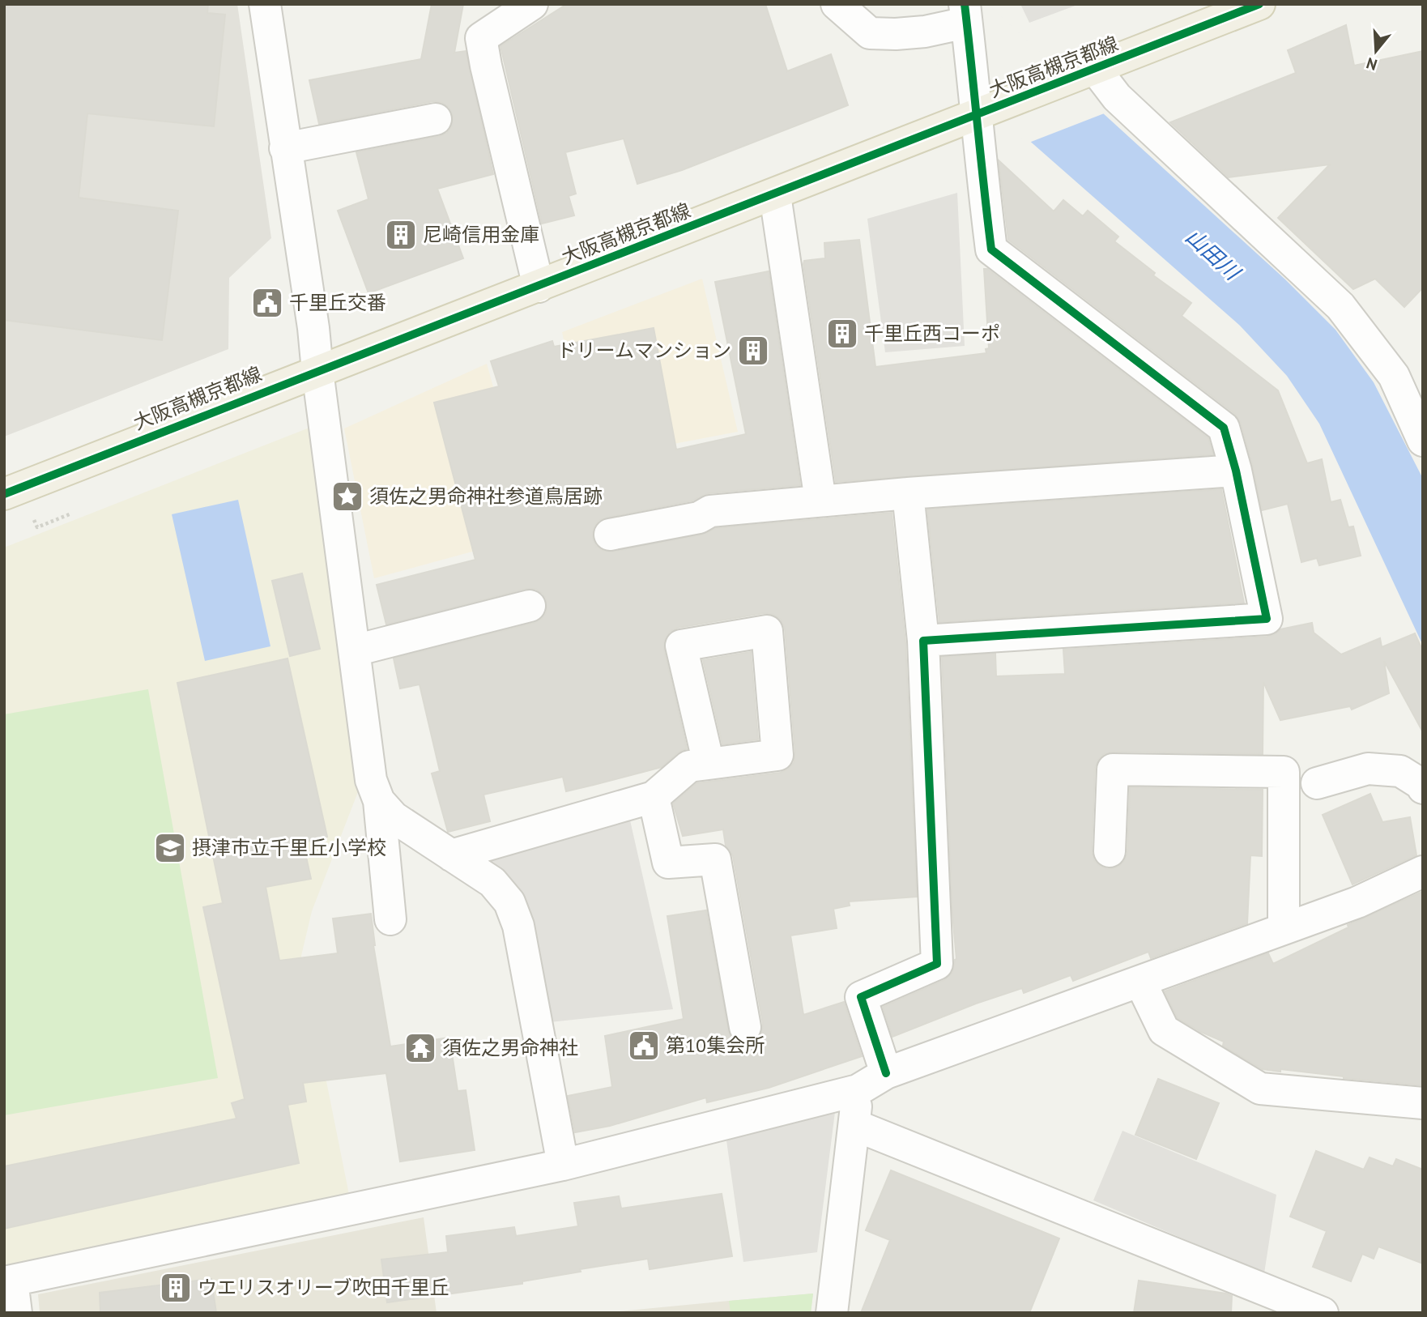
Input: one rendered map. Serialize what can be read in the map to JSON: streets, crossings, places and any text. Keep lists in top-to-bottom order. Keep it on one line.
{"streets":{"main road":["大阪高槻京都線"]},"water":["山田川"],"places":{"building":["尼崎信用金庫","千里丘西コーポ","ドリームマンション","ウエリスオリーブ吹田千里丘"],"public building":["千里丘交番","第10集会所"],"place":["須佐之男命神社参道鳥居跡"],"school or university":["摂津市立千里丘小学校"],"temple":["須佐之男命神社"]},"north":"bottom"}
